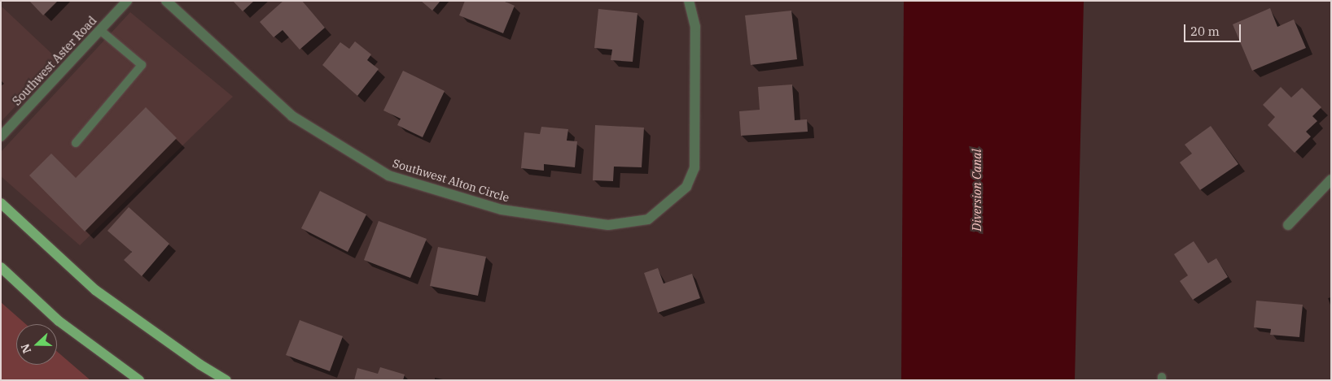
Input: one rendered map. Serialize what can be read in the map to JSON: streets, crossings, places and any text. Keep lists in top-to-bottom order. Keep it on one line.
{"streets":{"street":["Southwest Aster Road","Southwest Alton Circle"]},"water":["Diversion Canal"],"scale_bar":"20 m","north":"left"}
